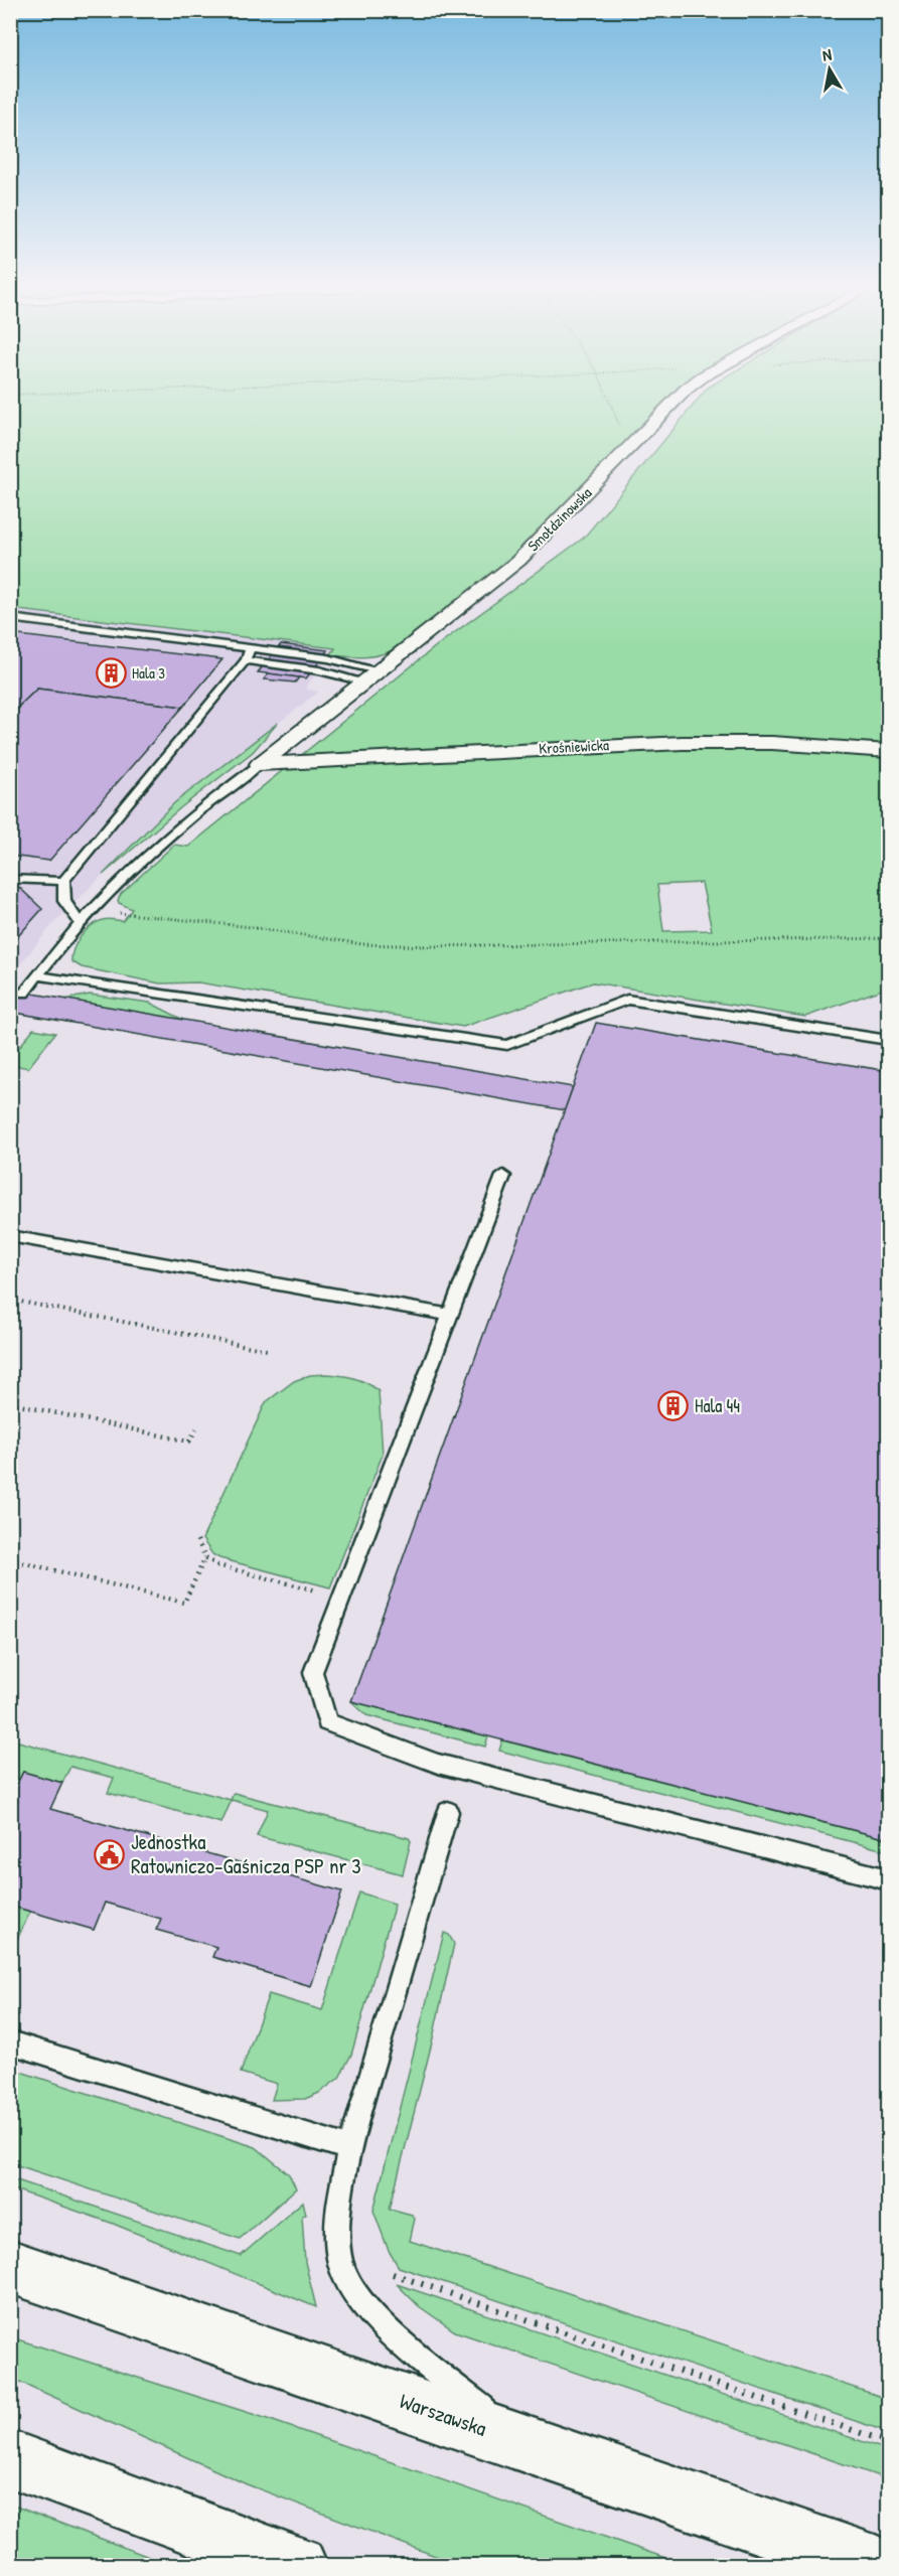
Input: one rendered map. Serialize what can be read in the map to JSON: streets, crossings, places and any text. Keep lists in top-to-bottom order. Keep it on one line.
{"streets":{"main road":["Warszawska"],"street":["Smołdzinowska","Krośniewicka"]},"crossings":[["Smołdzinowska","Krośniewicka"]],"places":{"building":["Hala 3","Hala 44"],"public building":["Jednostka Ratowniczo-Gaśnicza PSP nr 3"]},"north":"top"}
